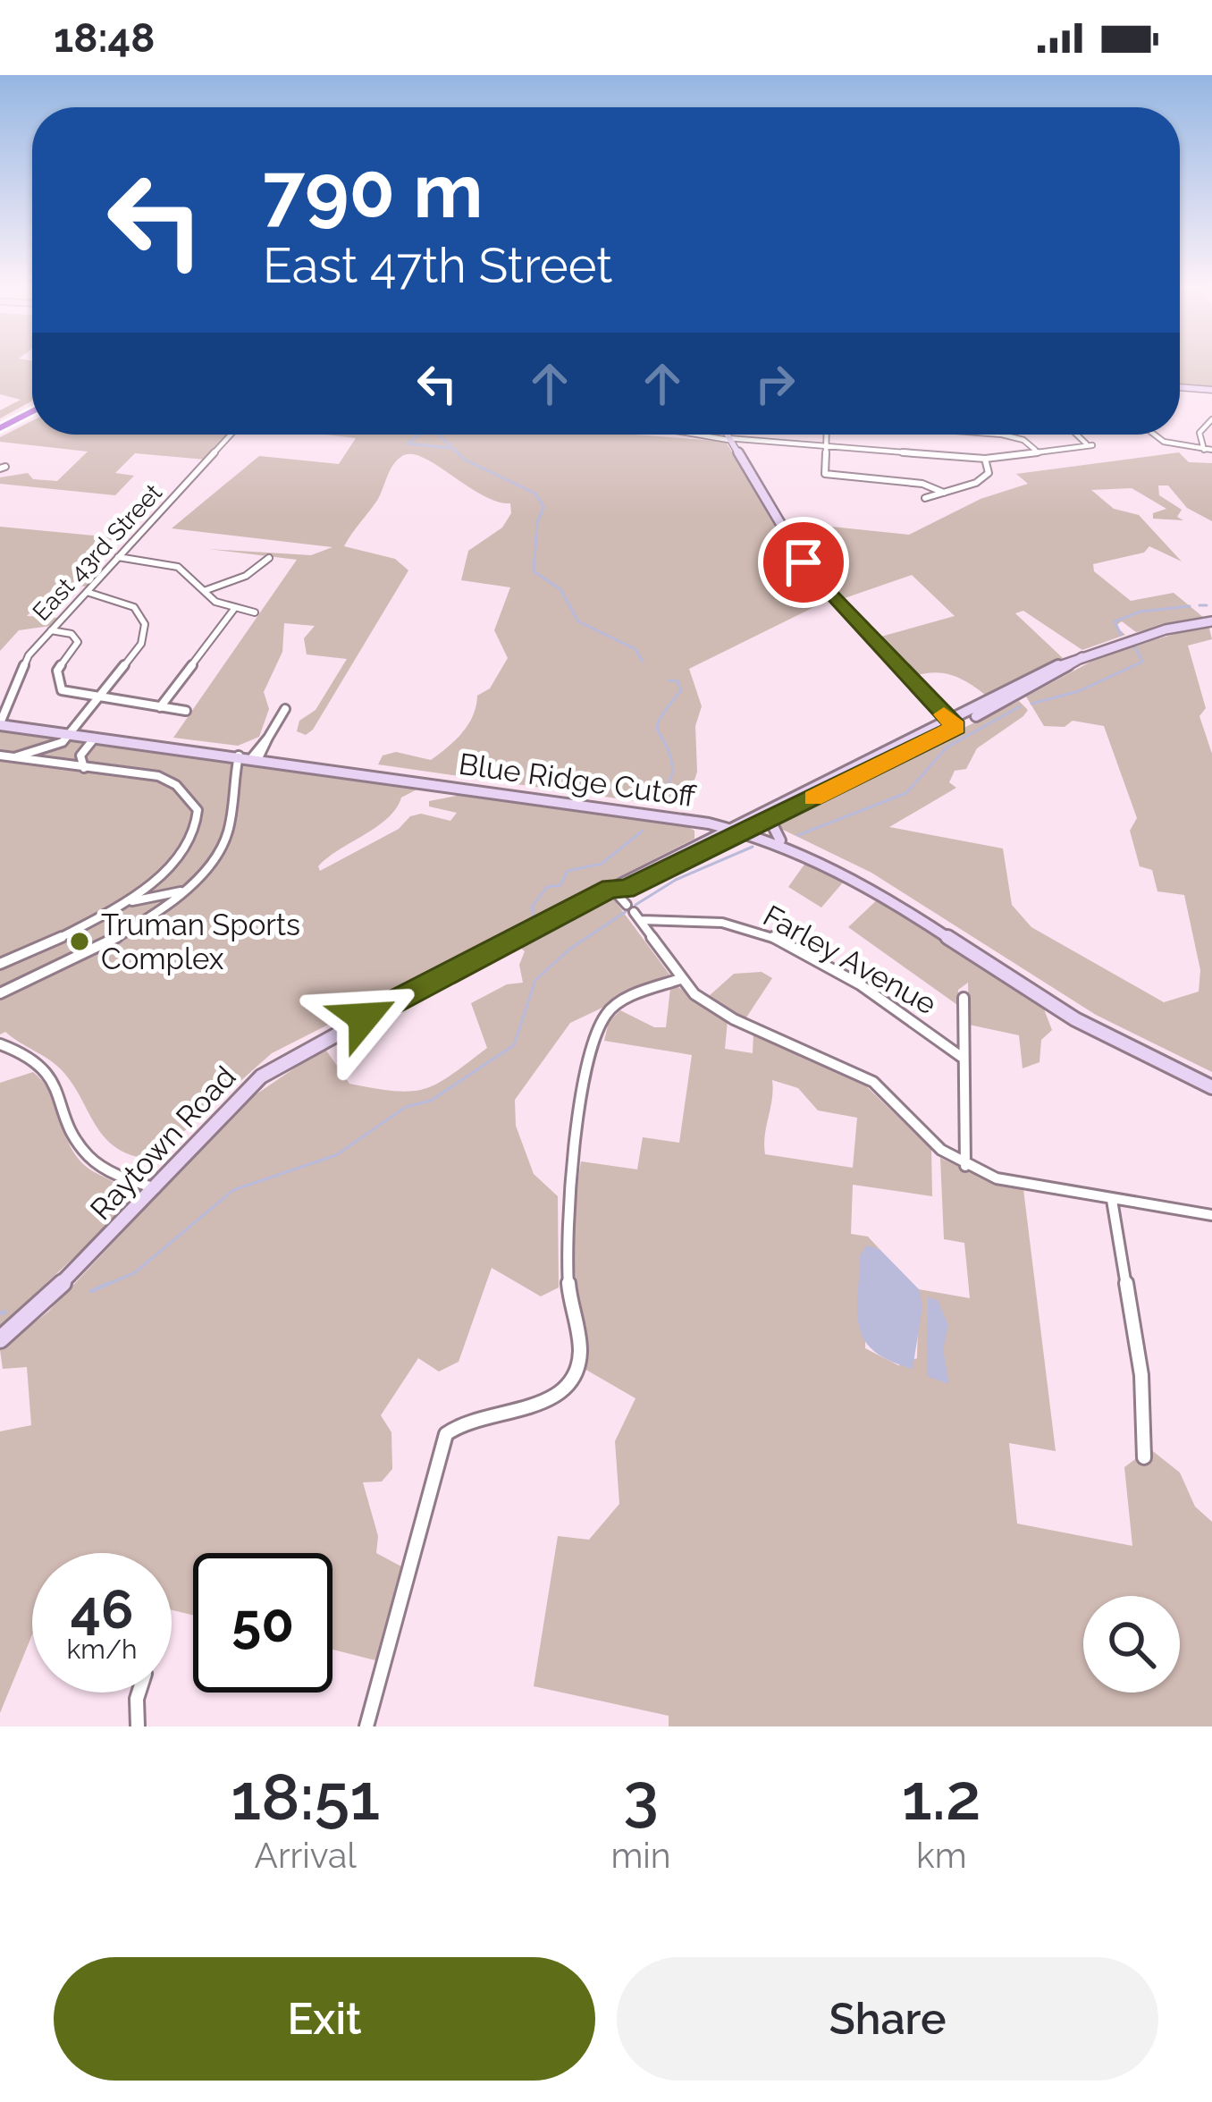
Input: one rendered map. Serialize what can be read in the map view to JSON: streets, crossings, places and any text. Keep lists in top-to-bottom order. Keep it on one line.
{"streets":{"main road":["Blue Ridge Cutoff","Raytown Road"],"street":["East 43rd Street","Farley Avenue"]},"crossings":[["East 43rd Street","Blue Ridge Cutoff"],["Blue Ridge Cutoff","Raytown Road"]],"places":["Truman Sports Complex"],"page":{"status":"18:48","turn":["790 m","East 47th Street"],"speed":"46 km/h","limit":"50","eta":["18:51","Arrival","3","min","1.2","km"],"buttons":["Exit","Share"]}}
